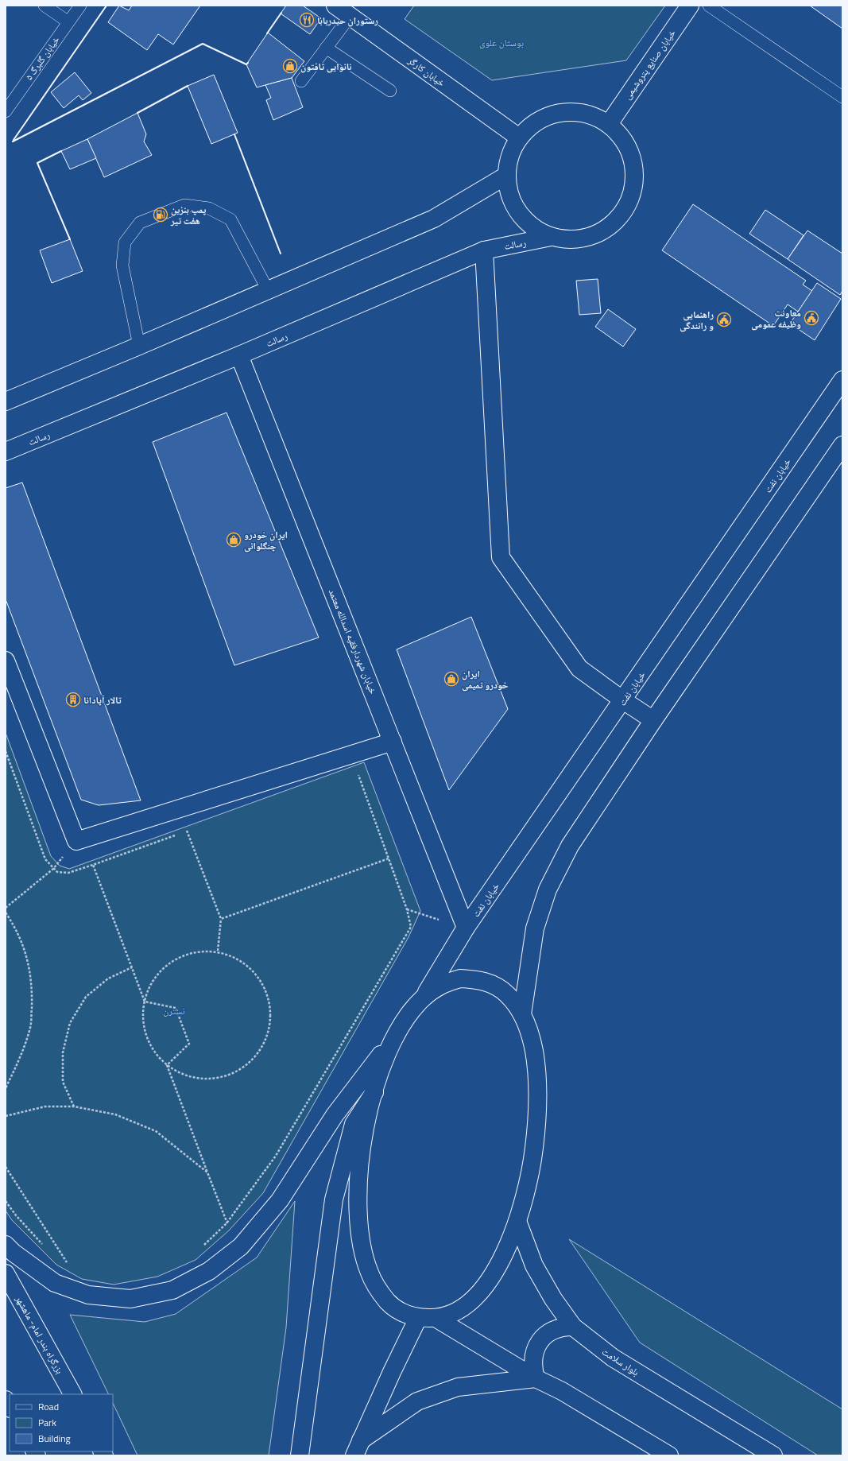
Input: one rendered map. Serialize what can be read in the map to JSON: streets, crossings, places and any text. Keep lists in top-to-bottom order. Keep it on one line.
{"streets":{"main road":["خیابان صنایع پتروشیمی","خیابان کارگر","رسالت","خیابان نفت","خیابان شهردارفقیه اسدالله معتمد","بزرگراه بندر امام- ماهشهر","بلوار سلامت"],"lane":["خیابان گلبرگ ۵"]},"crossings":[["رسالت","خیابان شهردارفقیه اسدالله معتمد"],["خیابان نفت","خیابان شهردارفقیه اسدالله معتمد"]],"parks":["بوستان علوی","نسترن"],"places":{"restaurant":["رستوران حیدربابا"],"shop":["نانوایی تافتون","ایران خودرو چنگلوائی","ایران خودرو تمیمی"],"fuel station":["پمپ بنزین هفت تیر"],"public building":["معاونت وظیفه عمومی","راهنمایی و رانندگی"],"building":["تالار آپادانا"]},"legend":["Road","Park","Building"]}
